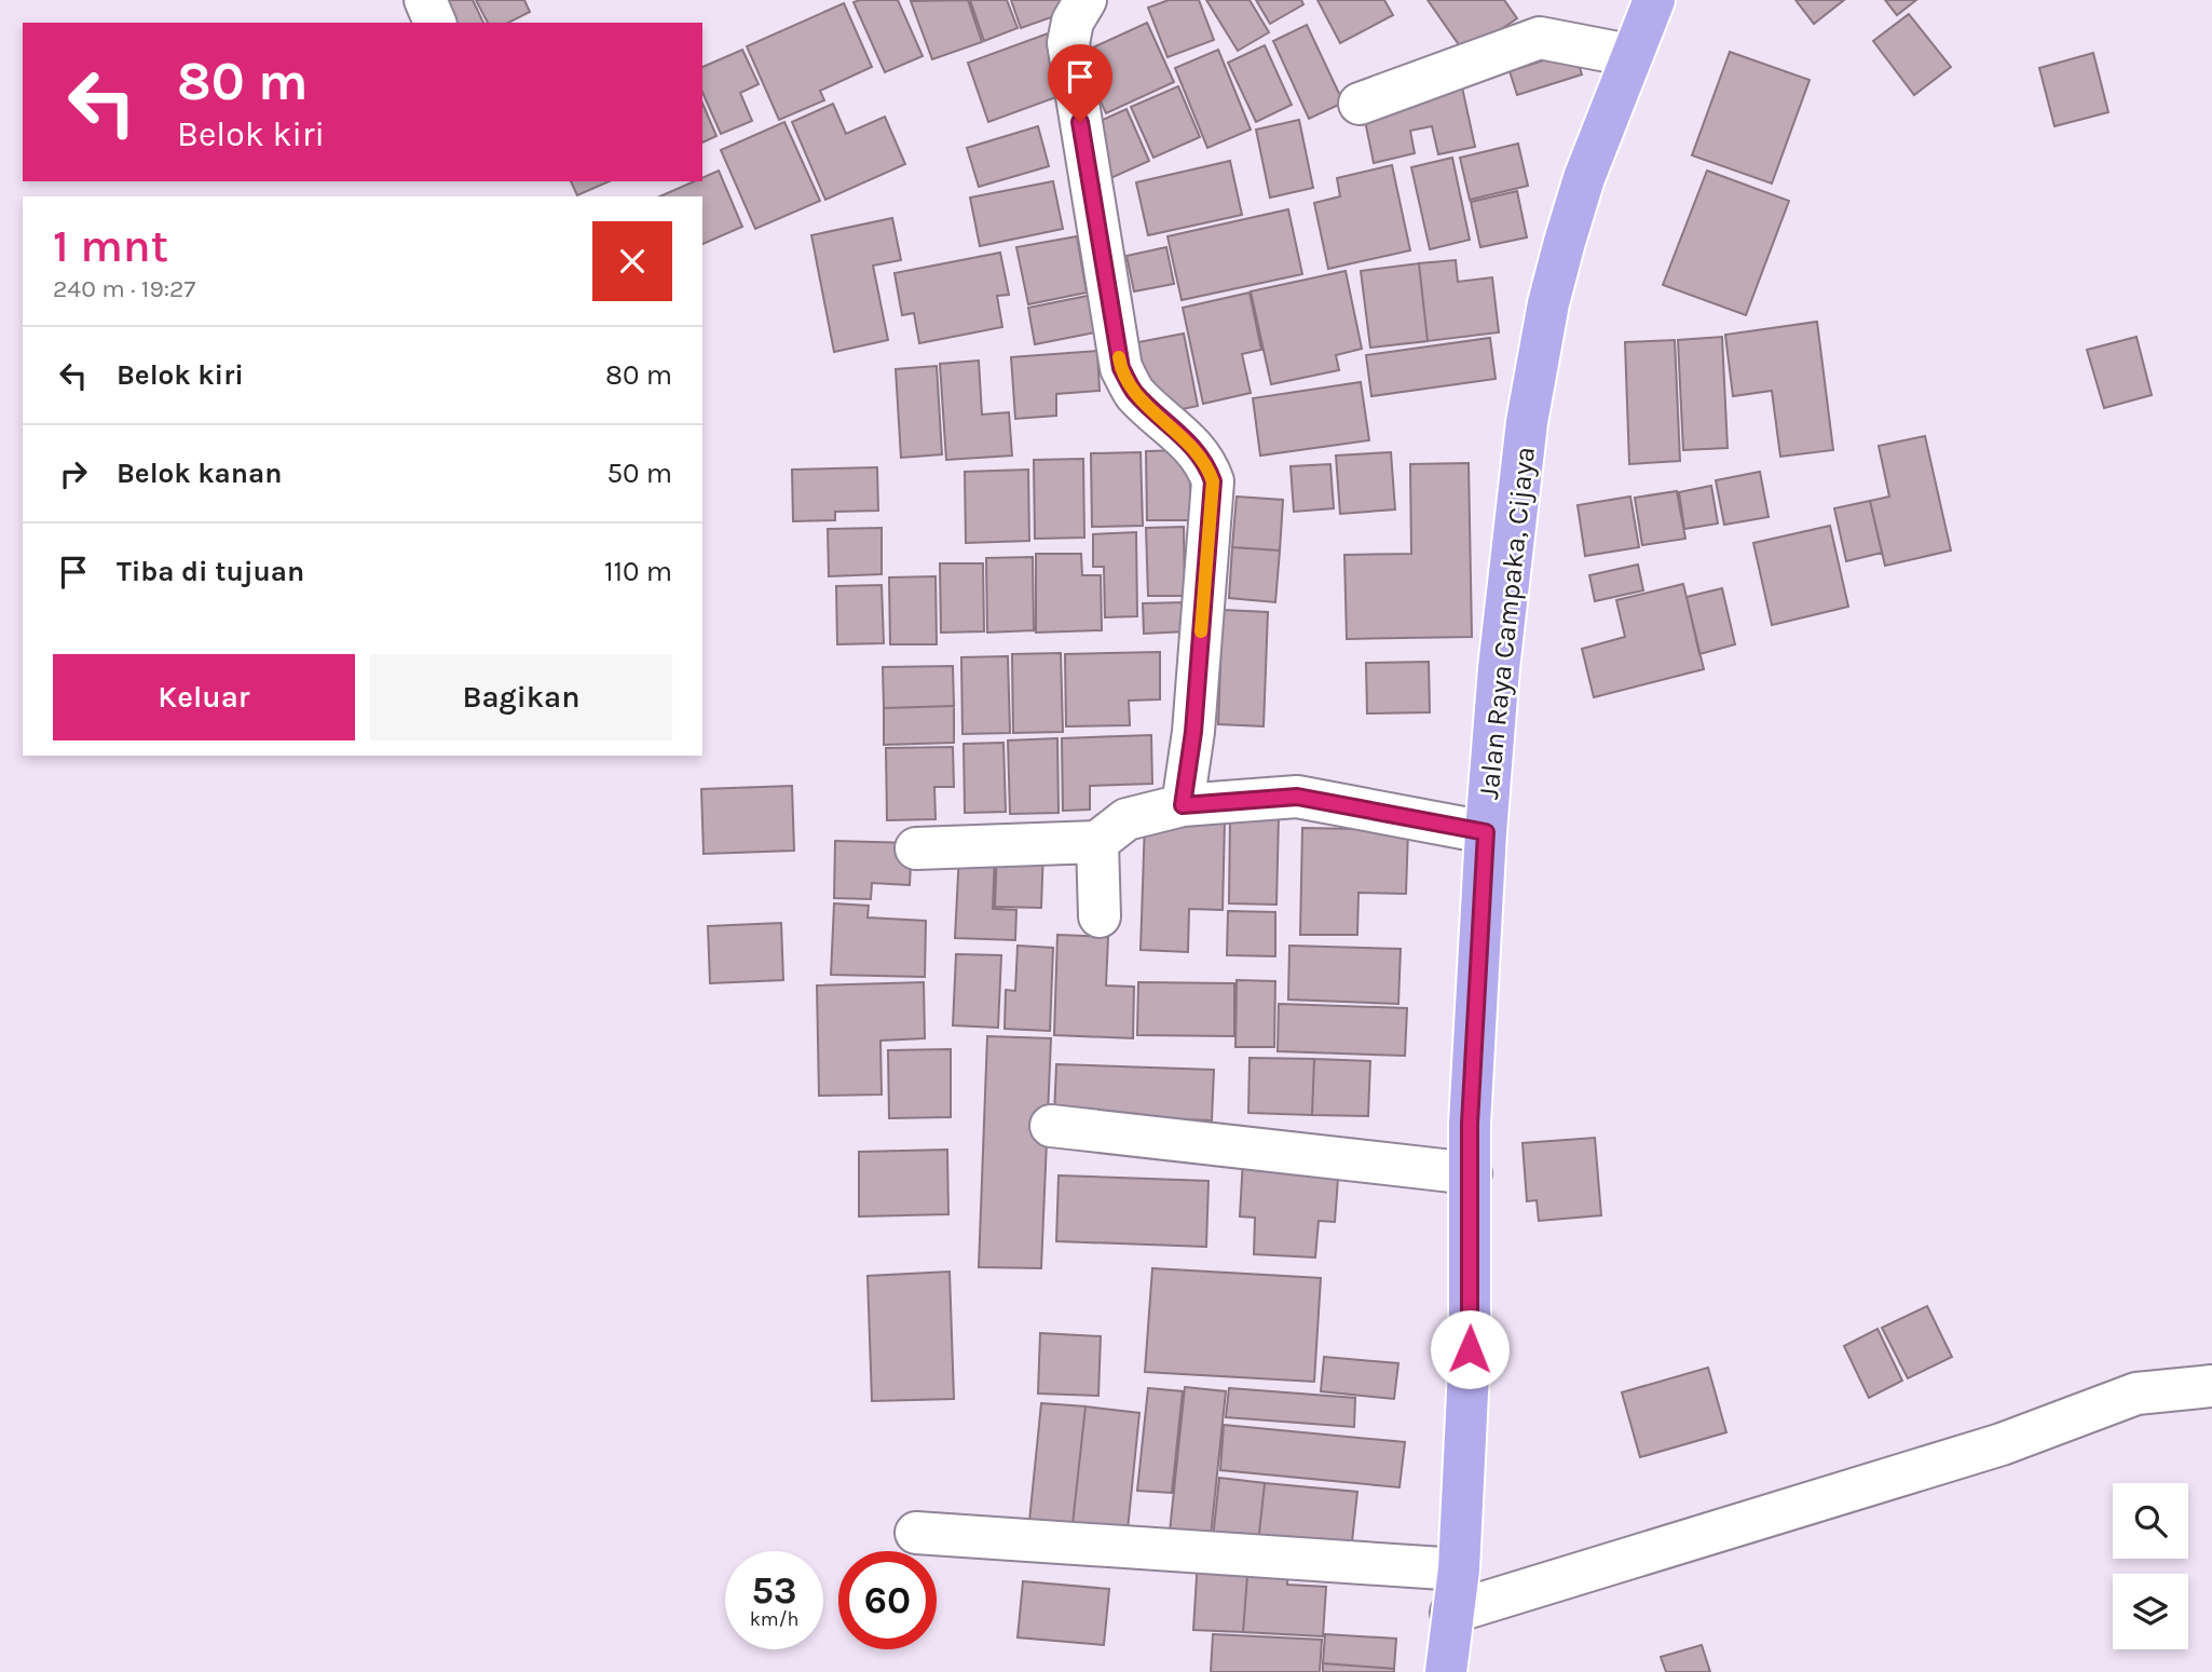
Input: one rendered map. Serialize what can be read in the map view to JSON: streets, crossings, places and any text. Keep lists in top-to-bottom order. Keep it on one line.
{"streets":{"main road":["Jalan Raya Campaka, Cijaya"]},"page":{"turn":["80 m","Belok kiri"],"heading":["1 mnt","240 m · 19:27"],"list":[{"name":"Belok kiri","value":"80 m"},{"name":"Belok kanan","value":"50 m"},{"name":"Tiba di tujuan","value":"110 m"}],"buttons":["Keluar","Bagikan"],"speed":"53 km/h","limit":"60"}}
